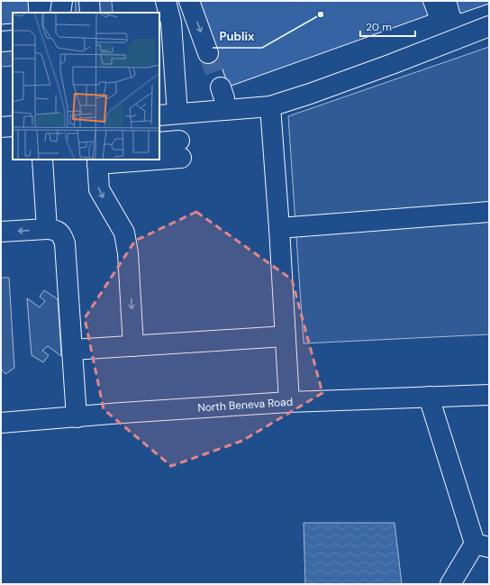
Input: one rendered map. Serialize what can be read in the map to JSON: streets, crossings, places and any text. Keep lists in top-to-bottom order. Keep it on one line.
{"streets":{"main road":["North Beneva Road"]},"places":["Publix"],"scale_bar":"20 m"}
